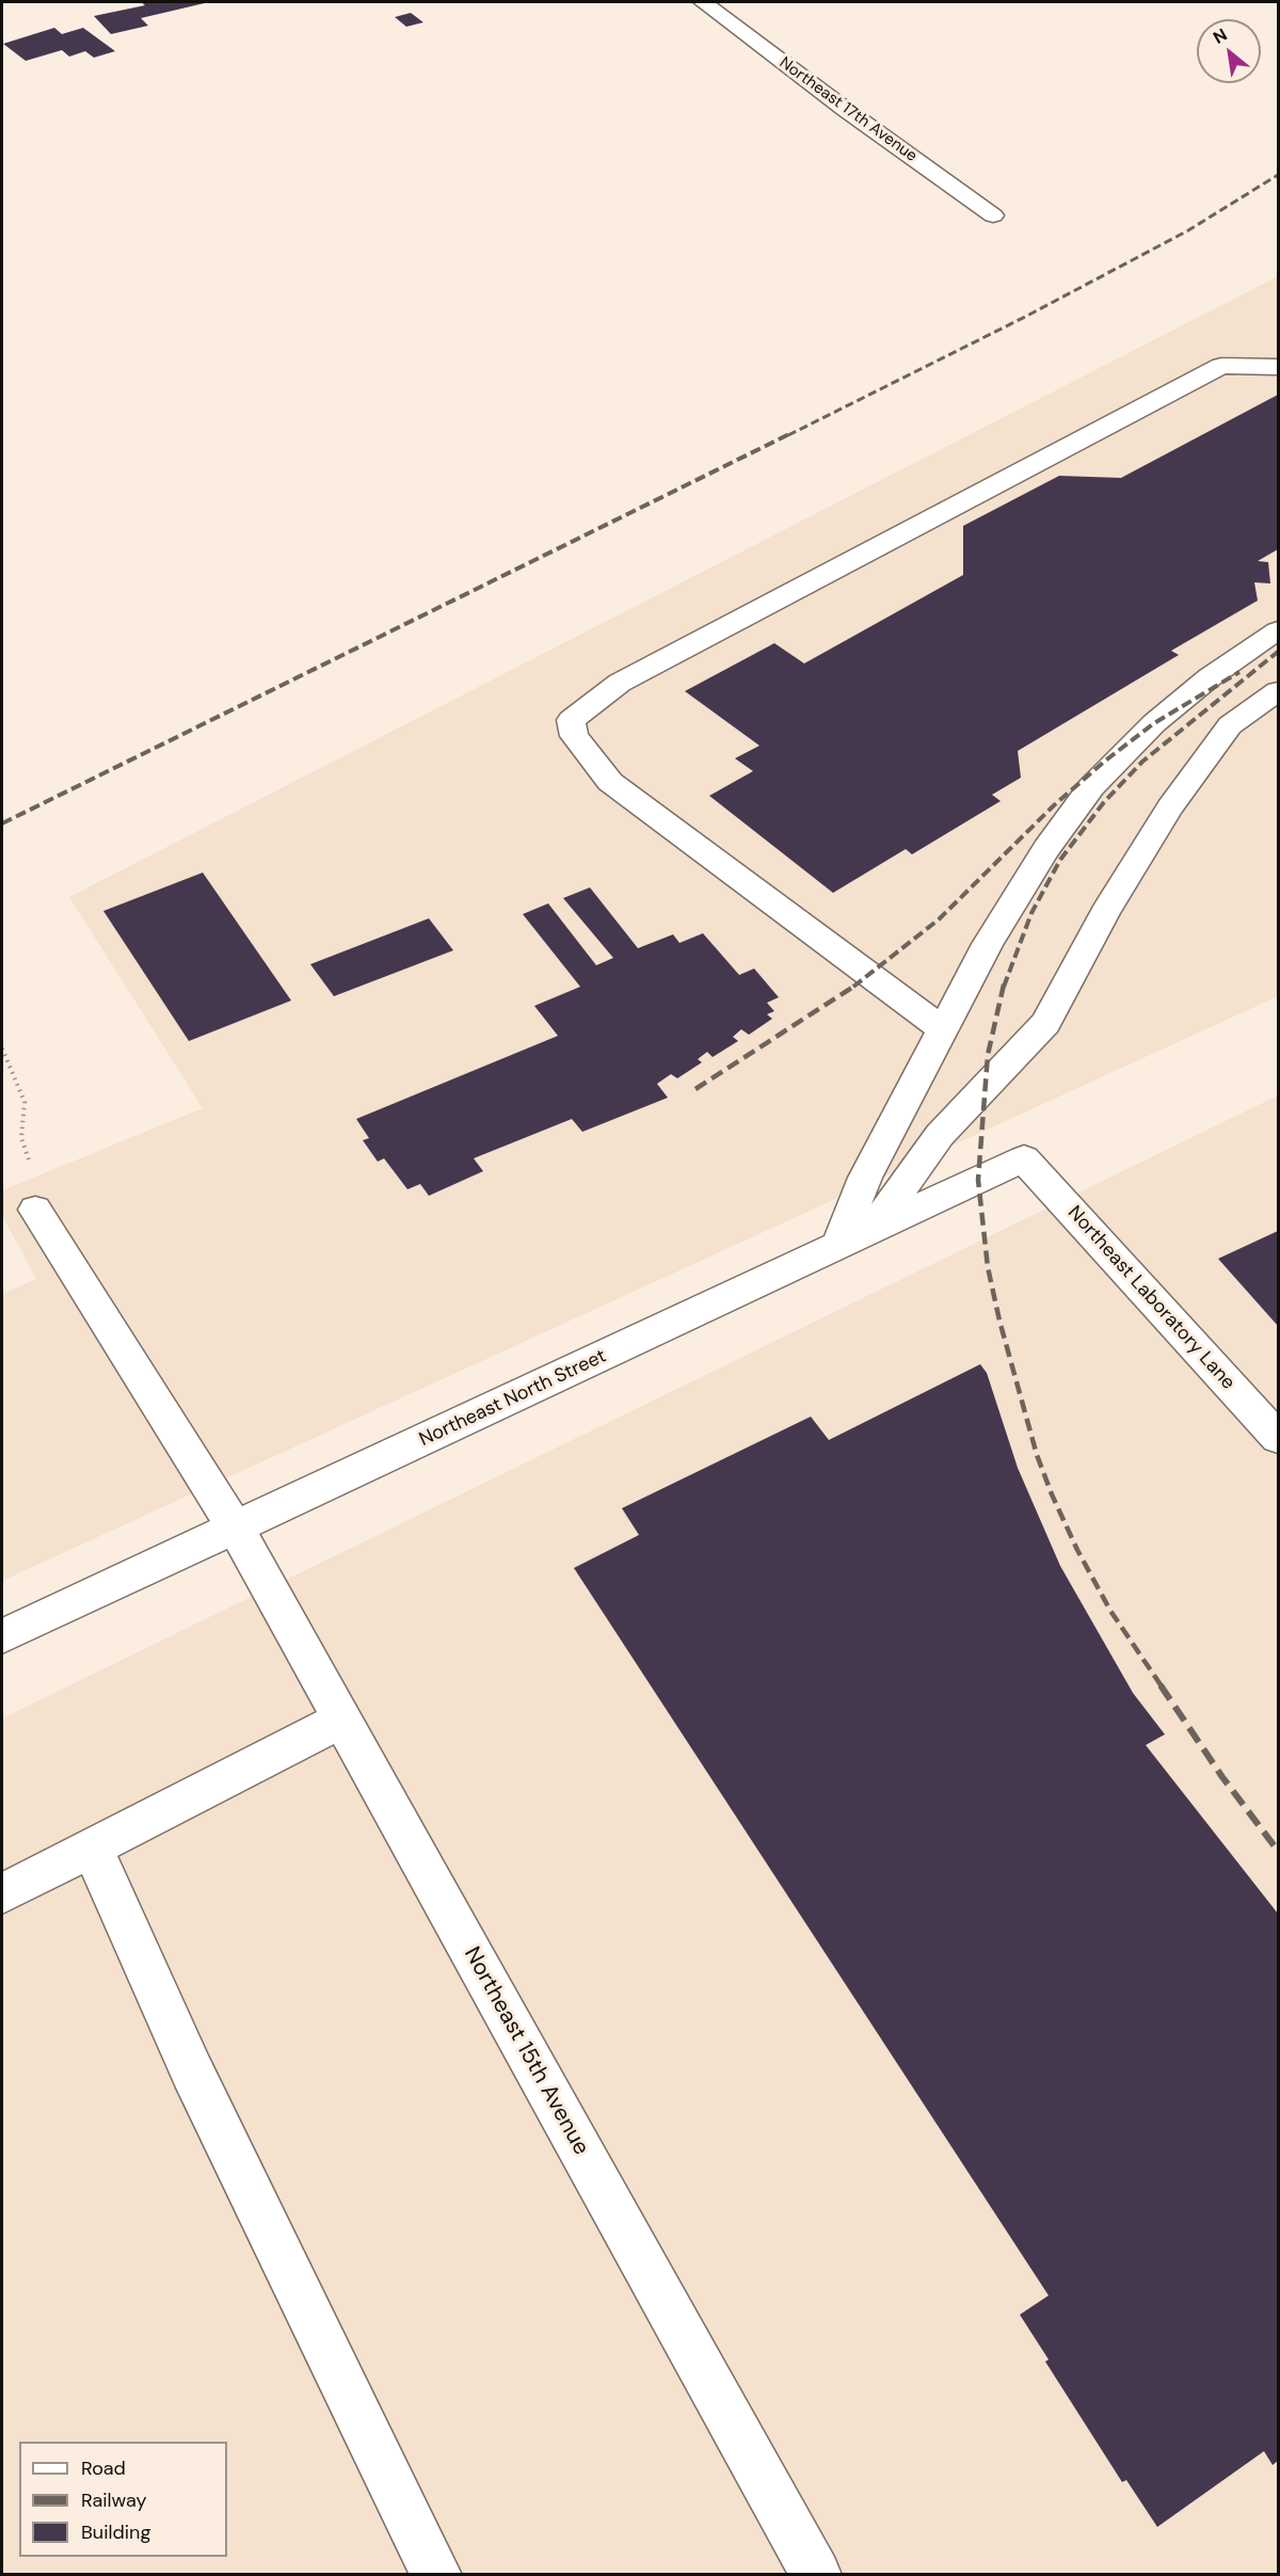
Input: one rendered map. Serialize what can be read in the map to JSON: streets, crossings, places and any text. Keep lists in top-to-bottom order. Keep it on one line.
{"streets":{"street":["Northeast 17th Avenue","Northeast Laboratory Lane","Northeast North Street","Northeast 15th Avenue"]},"crossings":[["Northeast Laboratory Lane","Northeast North Street"],["Northeast North Street","Northeast 15th Avenue"]],"legend":["Road","Railway","Building"],"north":"top left"}
